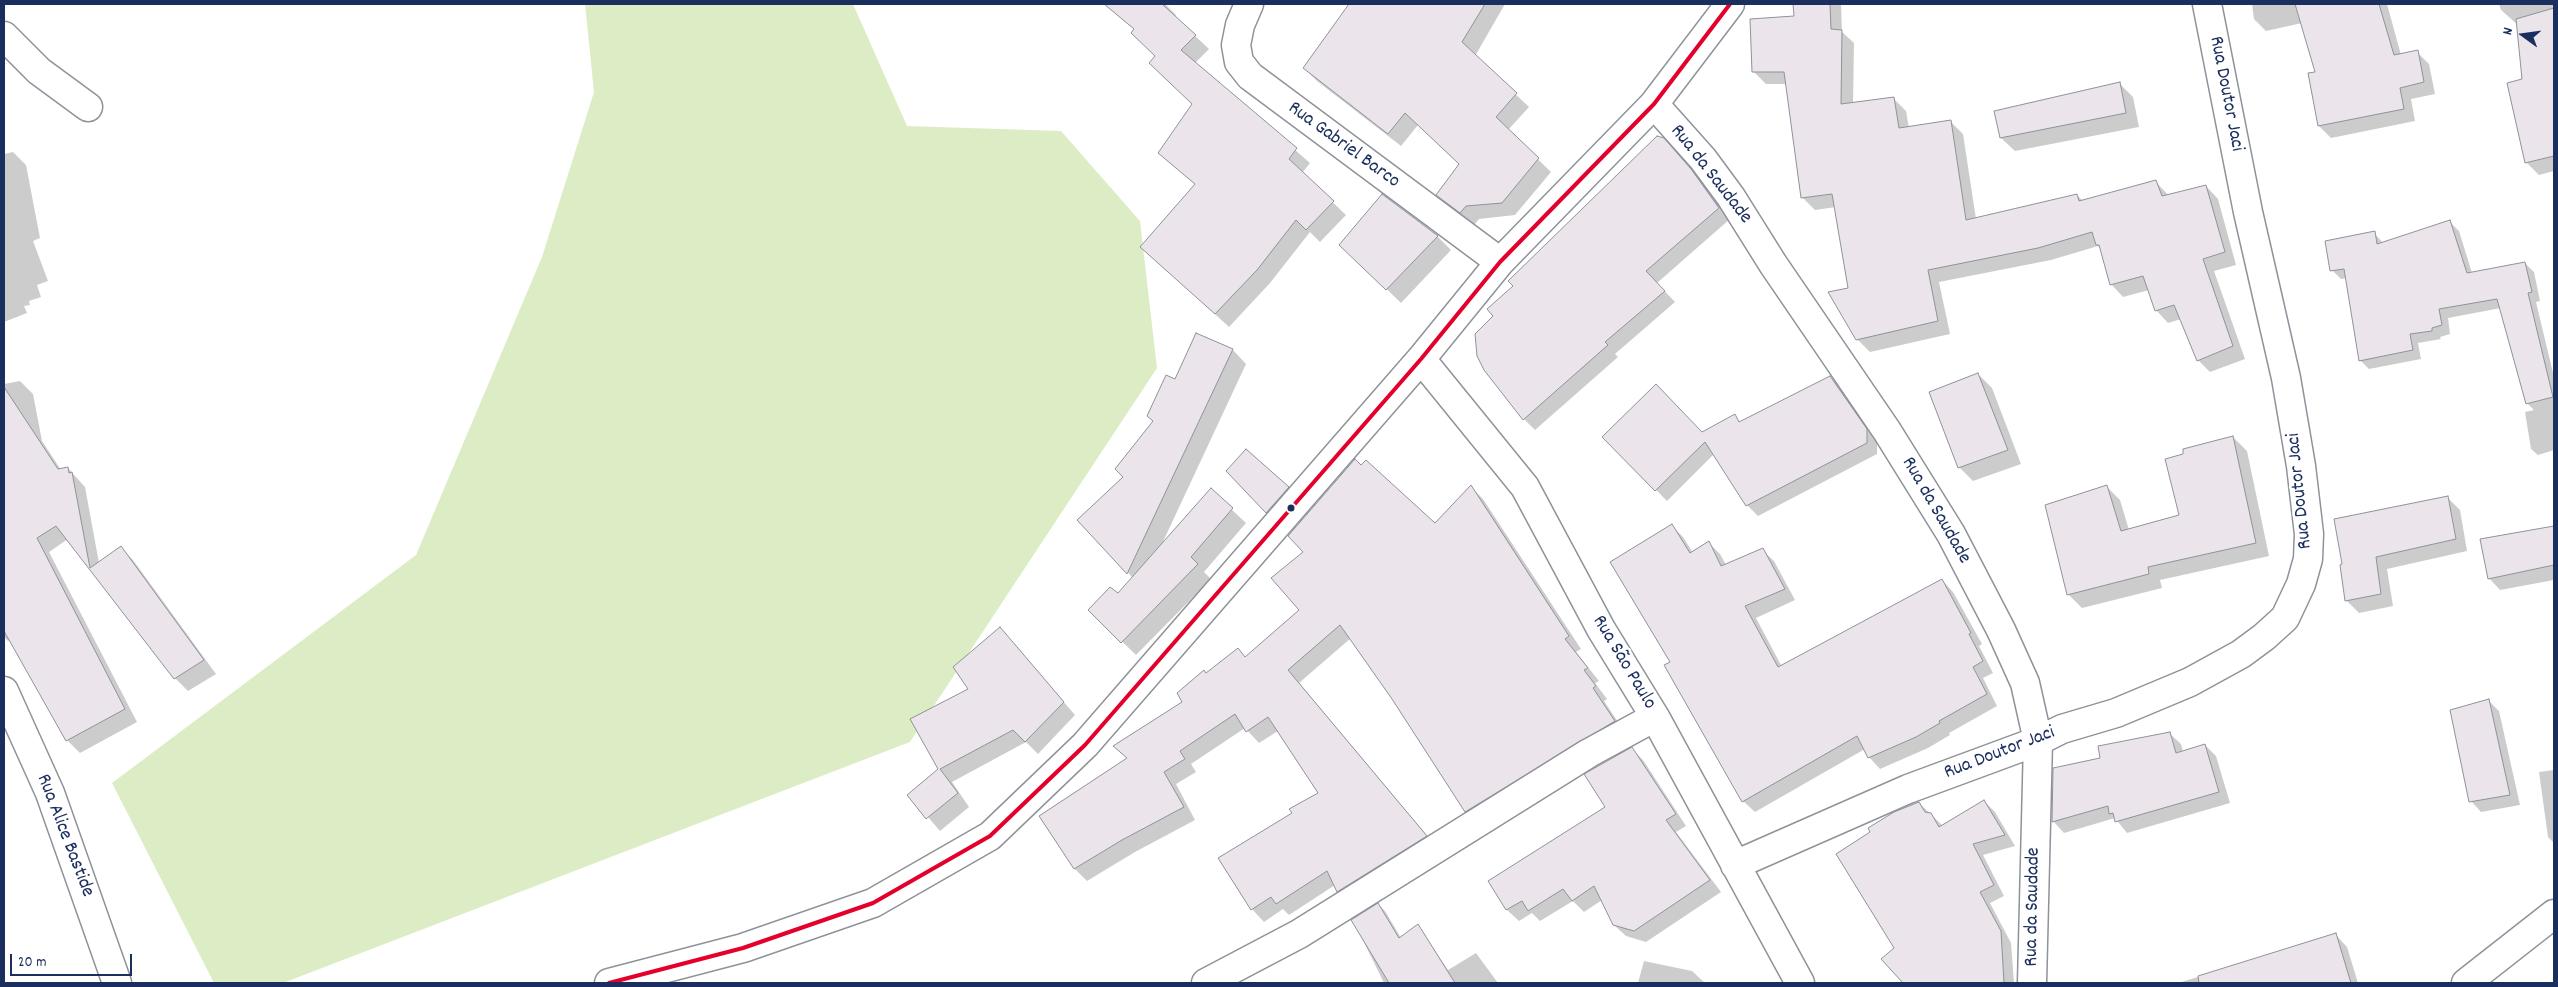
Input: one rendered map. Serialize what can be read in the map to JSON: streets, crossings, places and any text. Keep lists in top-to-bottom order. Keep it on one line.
{"streets":{"street":["Rua Doutor Jaci","Rua Gabriel Barco","Rua da Saudade","Rua São Paulo","Rua Alice Bastide"]},"crossings":[["Rua Doutor Jaci","Rua da Saudade"],["Rua Doutor Jaci","Rua São Paulo"]],"scale_bar":"20 m","north":"left"}
